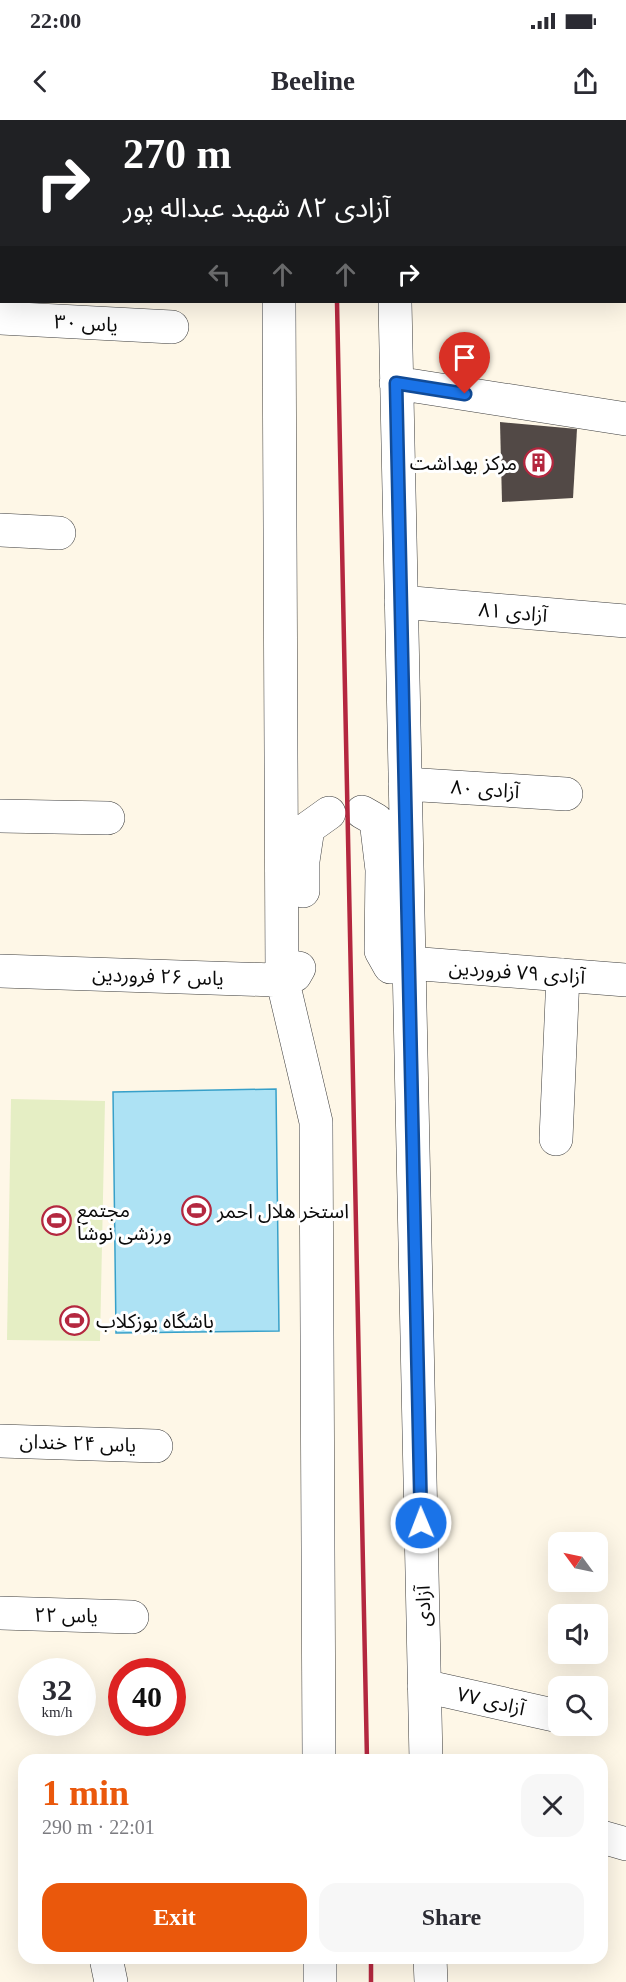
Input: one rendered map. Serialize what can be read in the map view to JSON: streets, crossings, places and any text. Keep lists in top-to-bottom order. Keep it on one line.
{"streets":{"street":["یاس ۳۰","آزادی ۸۱","آزادی ۸۰","آزادی ۷۹ فروردین","یاس ۲۶ فروردین","یاس ۲۴ خندان","آزادی","یاس ۲۲","آزادی ۷۷"]},"crossings":[["آزادی ۸۱","آزادی"],["آزادی ۸۰","آزادی"],["آزادی ۷۹ فروردین","آزادی"],["آزادی","آزادی ۷۷"]],"places":{"building":["مرکز بهداشت"],"sports":["استخر هلال احمر","مجتمع ورزشی نوشا","باشگاه یوزکلاب"]},"north":"top left","page":{"status":"22:00","header":"Beeline","turn":["270 m","آزادی ۸۲ شهید عبداله پور"],"speed":"32 km/h","limit":"40","heading":["1 min","290 m · 22:01"],"buttons":["Exit","Share"]}}
